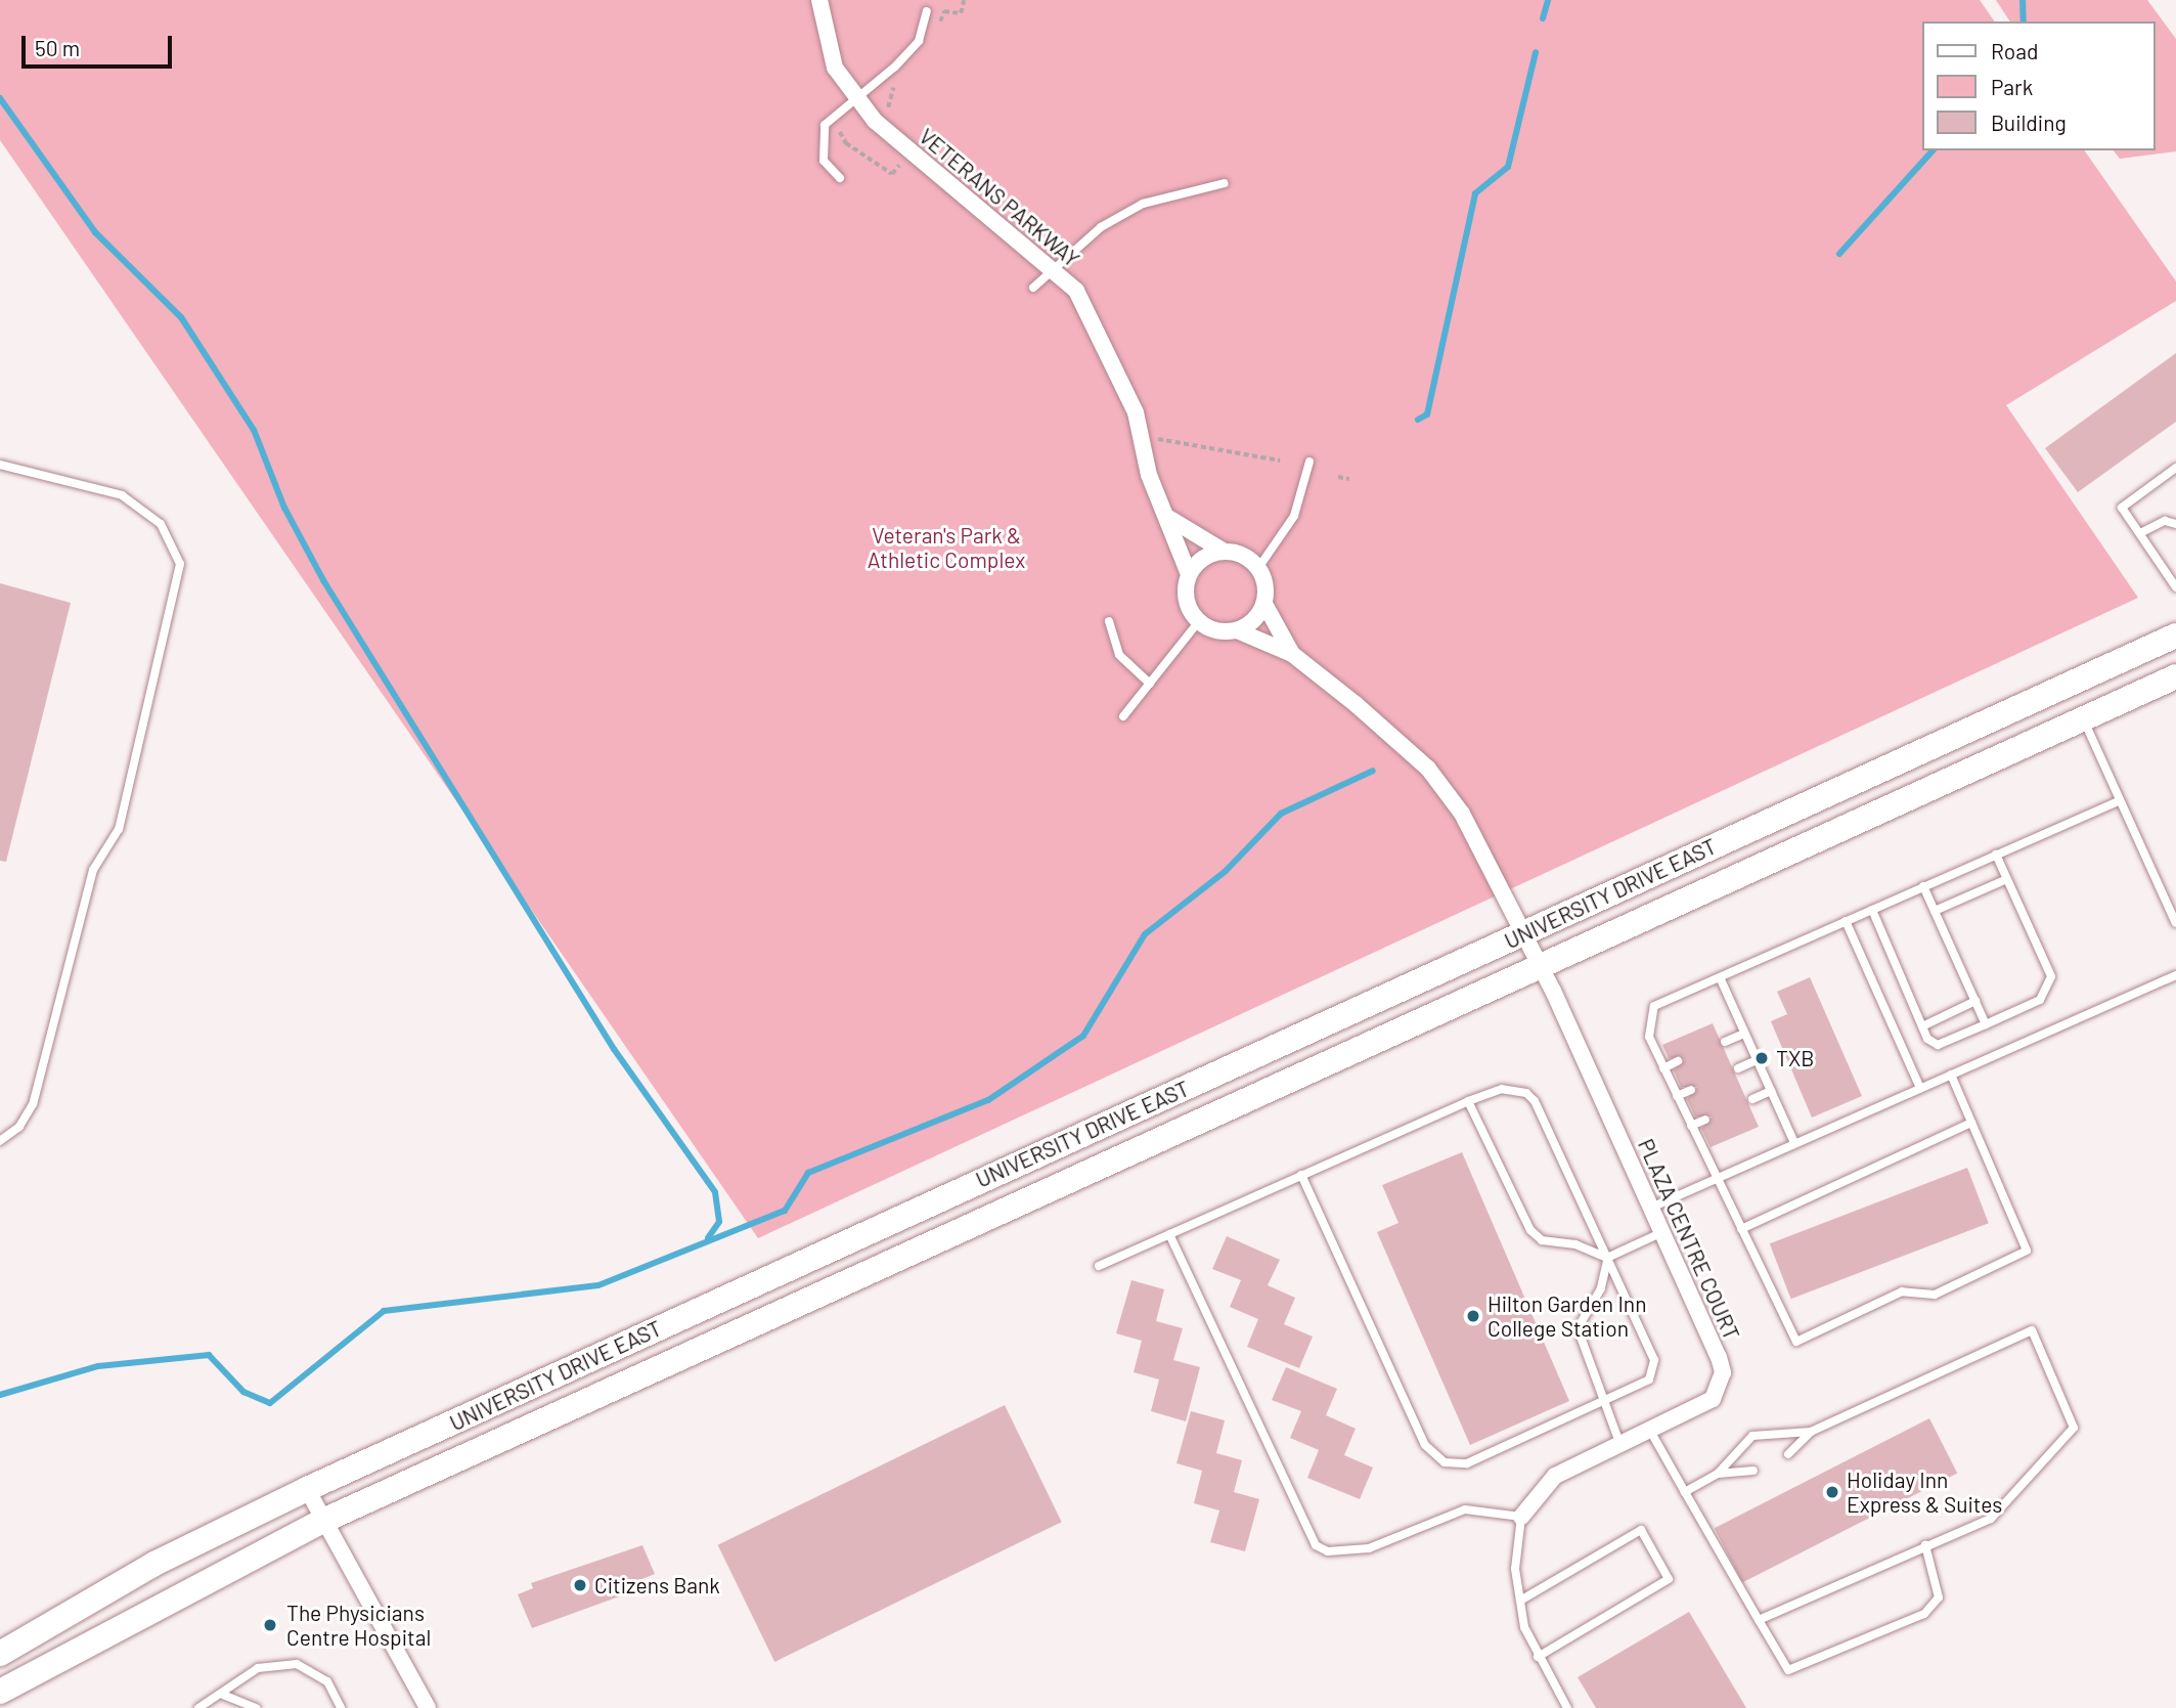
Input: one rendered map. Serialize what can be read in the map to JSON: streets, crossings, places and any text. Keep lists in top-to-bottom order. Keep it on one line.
{"streets":{"main road":["UNIVERSITY DRIVE EAST"],"street":["VETERANS PARKWAY","PLAZA CENTRE COURT"]},"crossings":[["UNIVERSITY DRIVE EAST","PLAZA CENTRE COURT"]],"parks":["Veteran's Park & Athletic Complex"],"places":["TXB","Hilton Garden Inn College Station","Holiday Inn Express & Suites","Citizens Bank","The Physicians Centre Hospital"],"legend":["Road","Park","Building"],"scale_bar":"50 m"}
